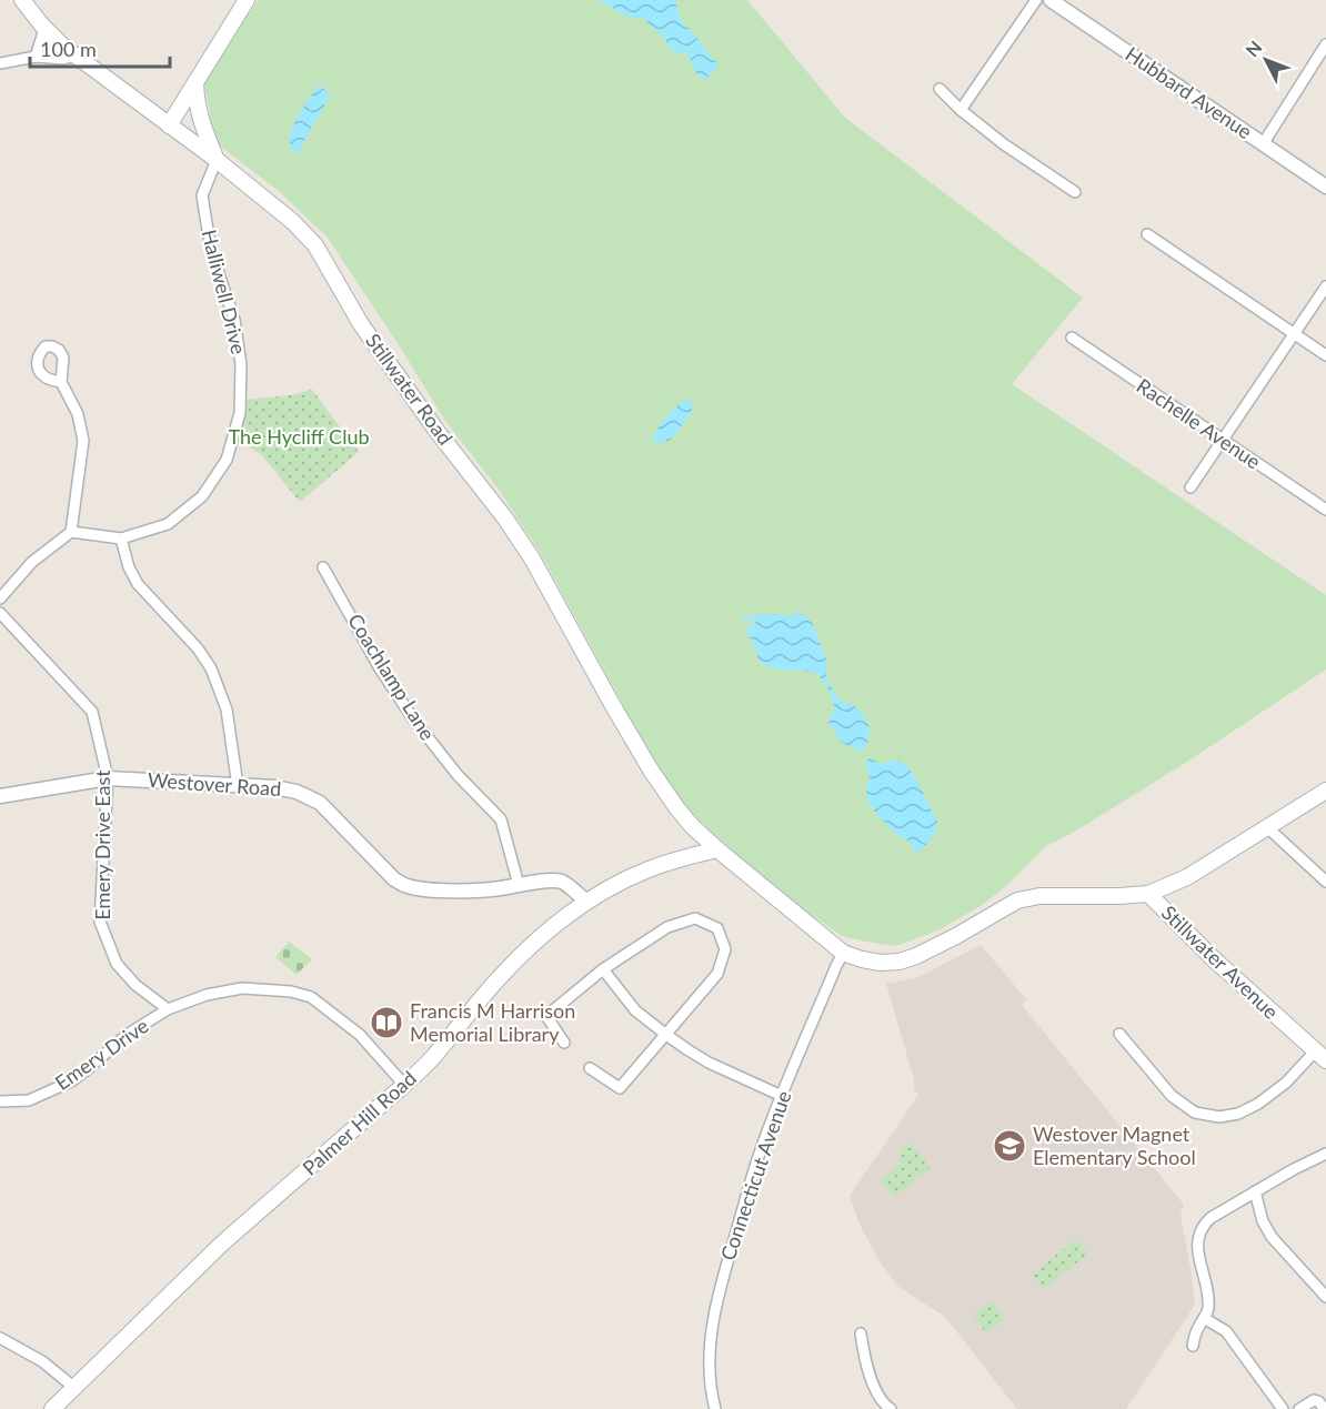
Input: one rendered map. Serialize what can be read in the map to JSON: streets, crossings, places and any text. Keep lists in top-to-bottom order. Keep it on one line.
{"streets":{"main road":["Stillwater Road","Stillwater Avenue","Palmer Hill Road"],"street":["Hubbard Avenue","Halliwell Drive","Rachelle Avenue","Coachlamp Lane","Westover Road","Emery Drive East","Emery Drive","Connecticut Avenue"]},"crossings":[["Halliwell Drive","Stillwater Road"],["Stillwater Road","Stillwater Avenue"],["Stillwater Road","Palmer Hill Road"],["Coachlamp Lane","Westover Road"],["Westover Road","Emery Drive East"],["Westover Road","Palmer Hill Road"],["Emery Drive East","Emery Drive"],["Stillwater Avenue","Palmer Hill Road"],["Stillwater Avenue","Connecticut Avenue"],["Emery Drive","Palmer Hill Road"]],"parks":["The Hycliff Club"],"places":{"library":["Francis M Harrison Memorial Library"],"school or university":["Westover Magnet Elementary School"]},"scale_bar":"100 m","north":"top left"}
